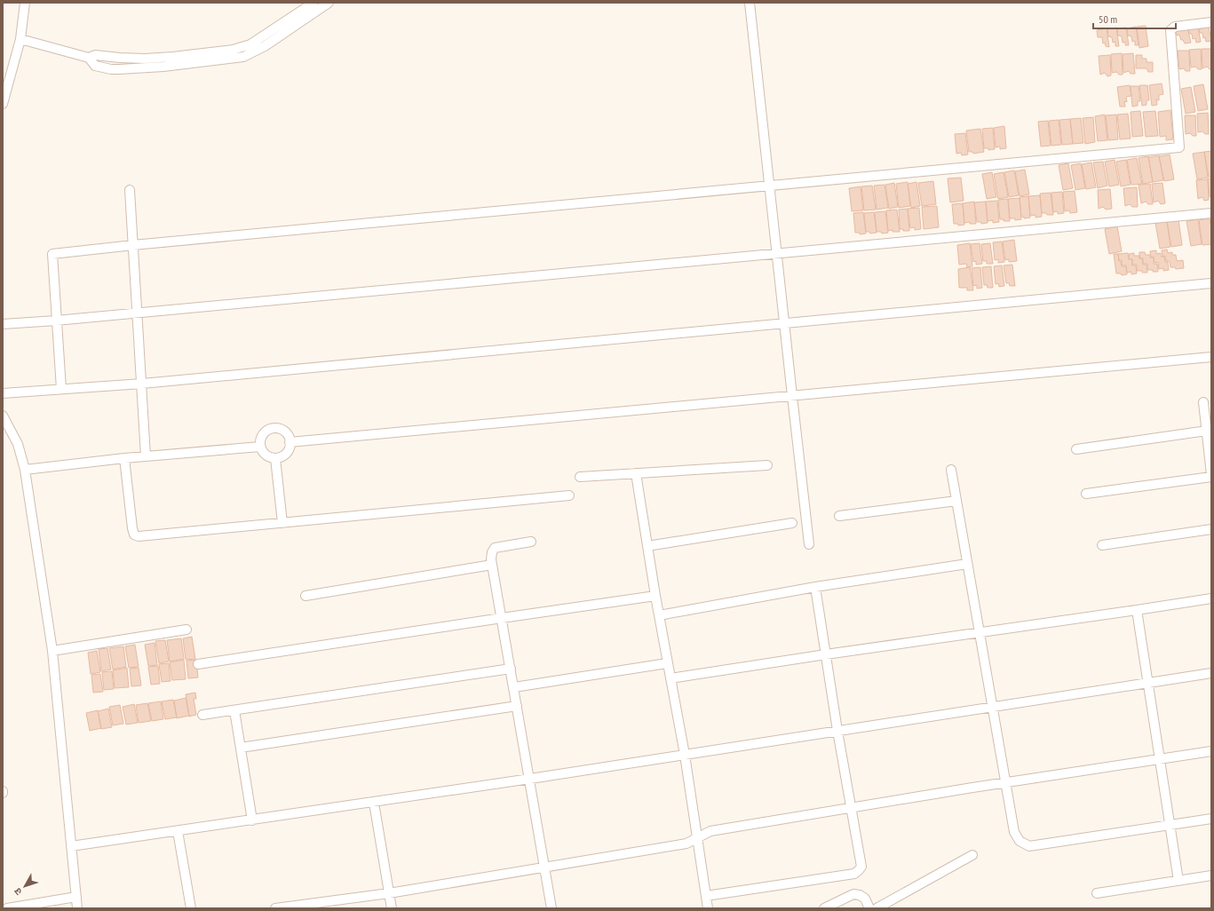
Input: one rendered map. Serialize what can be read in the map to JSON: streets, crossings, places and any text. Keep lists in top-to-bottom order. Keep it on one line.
{"scale_bar":"50 m","north":"bottom left"}
